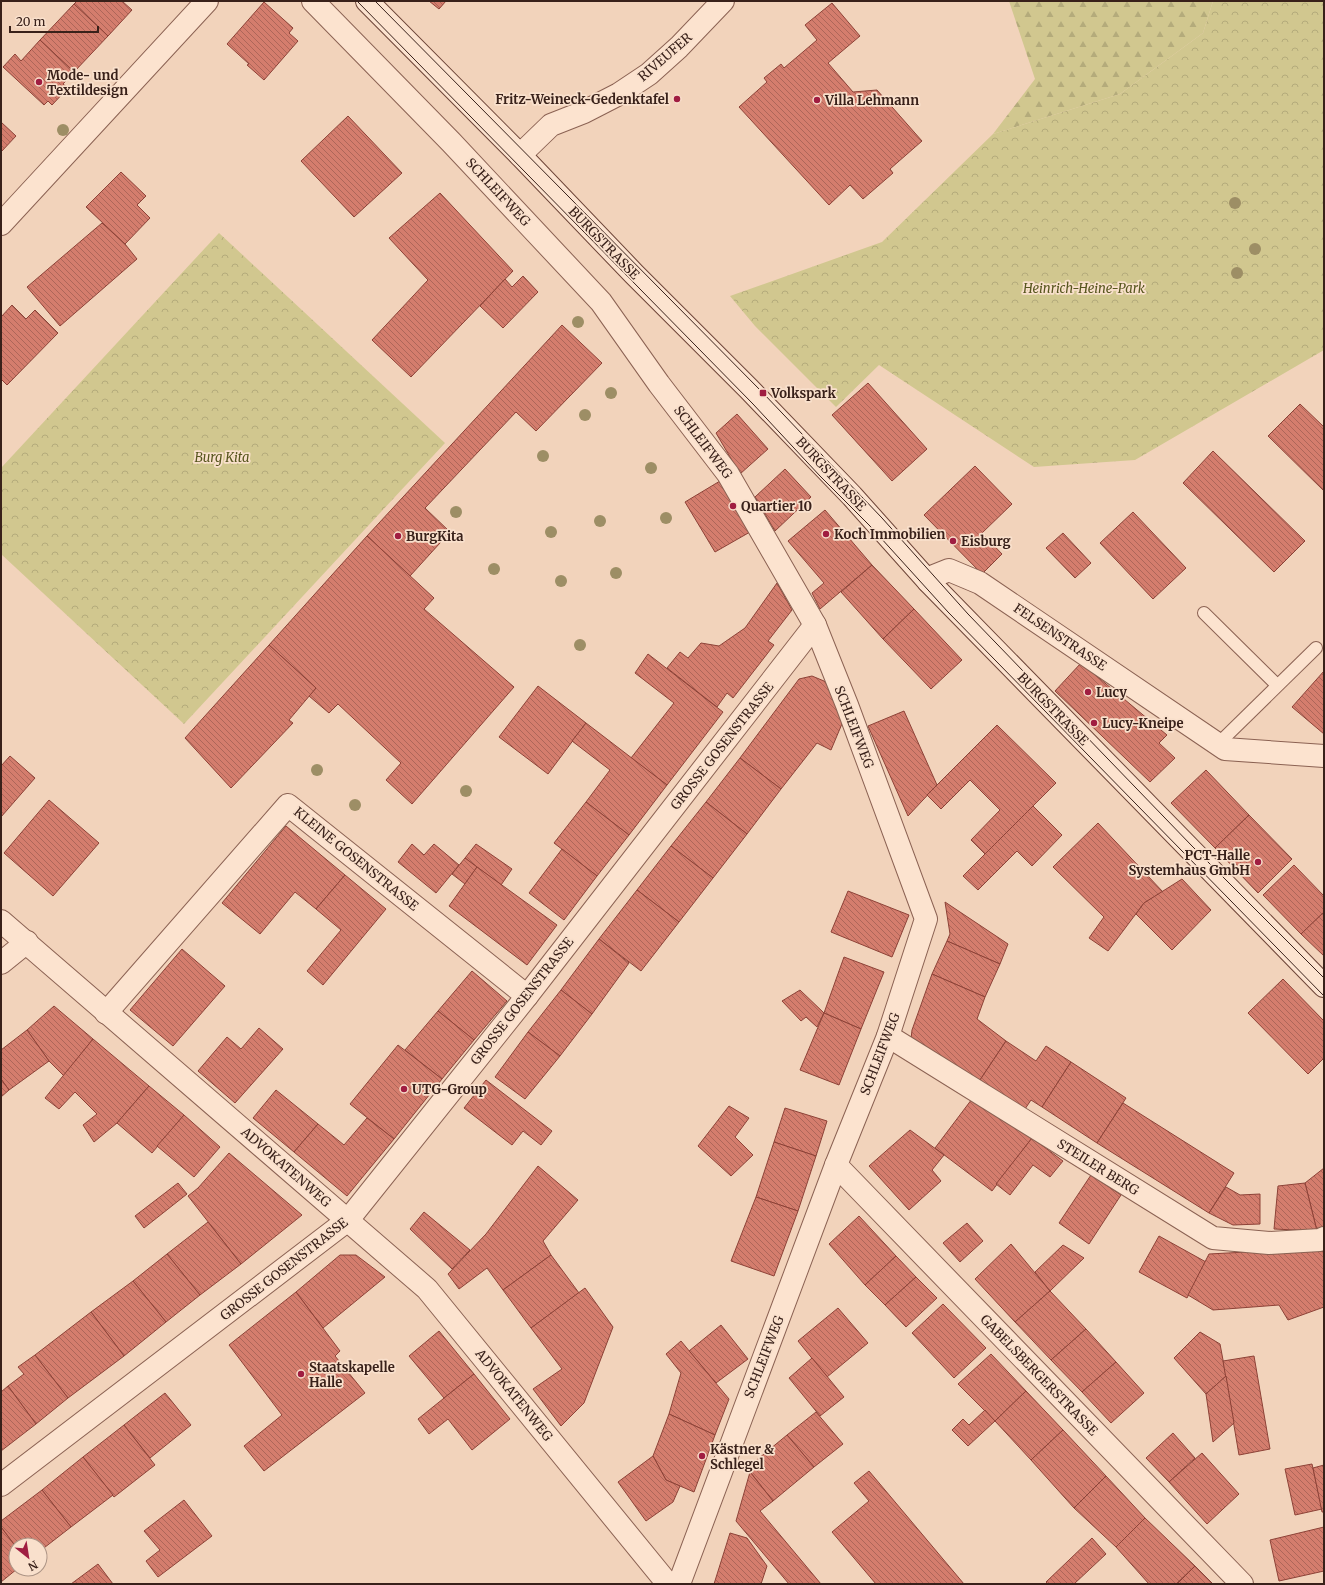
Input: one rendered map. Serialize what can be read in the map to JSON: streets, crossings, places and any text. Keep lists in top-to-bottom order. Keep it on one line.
{"streets":{"street":["RIVEUFER","SCHLEIFWEG","BURGSTRASSE","FELSENSTRASSE","GROSSE GOSENSTRASSE","KLEINE GOSENSTRASSE","ADVOKATENWEG","STEILER BERG","GABELSBERGERSTRASSE"]},"crossings":[["RIVEUFER","BURGSTRASSE"],["SCHLEIFWEG","GROSSE GOSENSTRASSE"],["SCHLEIFWEG","STEILER BERG"],["SCHLEIFWEG","GABELSBERGERSTRASSE"],["BURGSTRASSE","FELSENSTRASSE"],["GROSSE GOSENSTRASSE","KLEINE GOSENSTRASSE"],["GROSSE GOSENSTRASSE","ADVOKATENWEG"],["KLEINE GOSENSTRASSE","ADVOKATENWEG"]],"parks":["Heinrich-Heine-Park","Burg Kita"],"places":{"other":["Mode- und Textildesign","Fritz-Weineck-Gedenktafel","Villa Lehmann","Quartier 10","Koch Immobilien","BurgKita","Eisburg","Lucy","Lucy-Kneipe","PCT-Halle Systemhaus GmbH","UTG-Group","Staatskapelle Halle","Kästner & Schlegel"],"transit":["Volkspark"]},"scale_bar":"20 m","north":"bottom right"}
